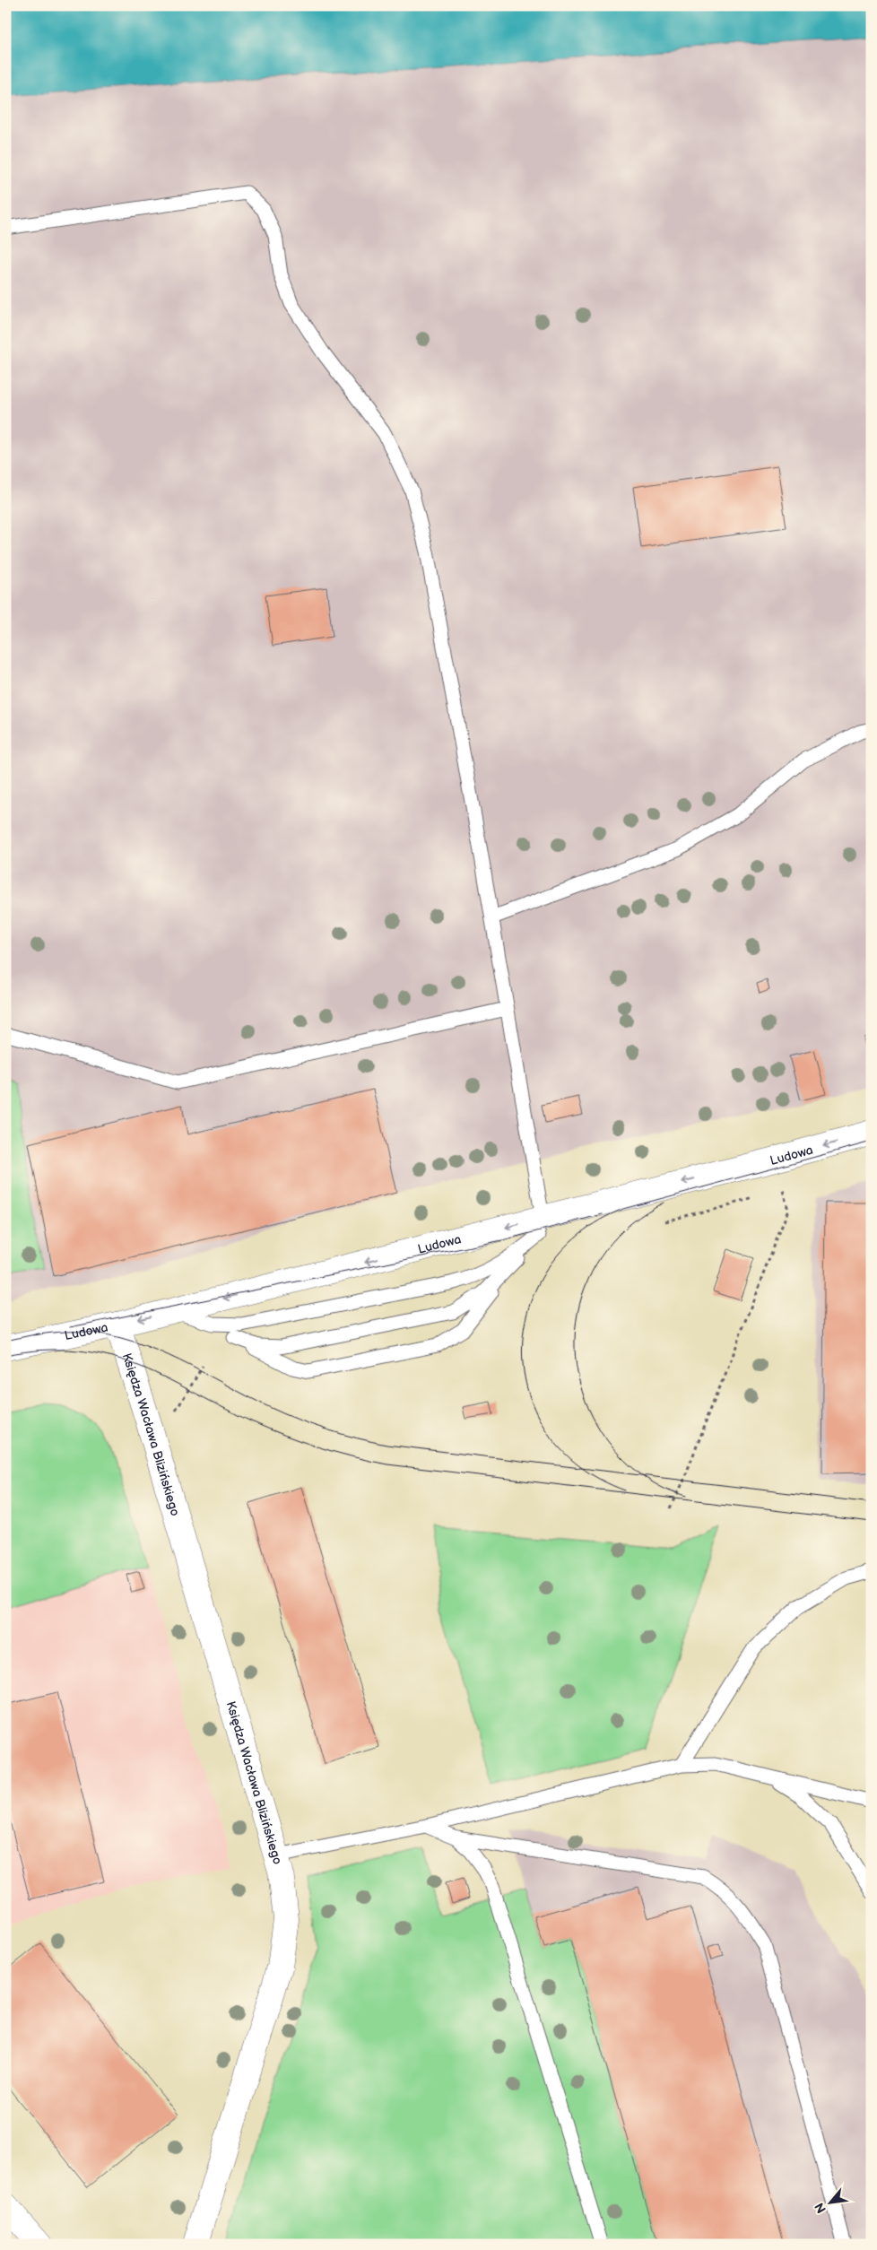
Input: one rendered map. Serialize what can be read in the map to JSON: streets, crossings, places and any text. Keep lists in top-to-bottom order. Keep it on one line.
{"streets":{"street":["Ludowa","Księdza Wacława Blizińskiego"]},"crossings":[["Ludowa","Księdza Wacława Blizińskiego"]],"one_way":["Ludowa"],"north":"bottom left"}
